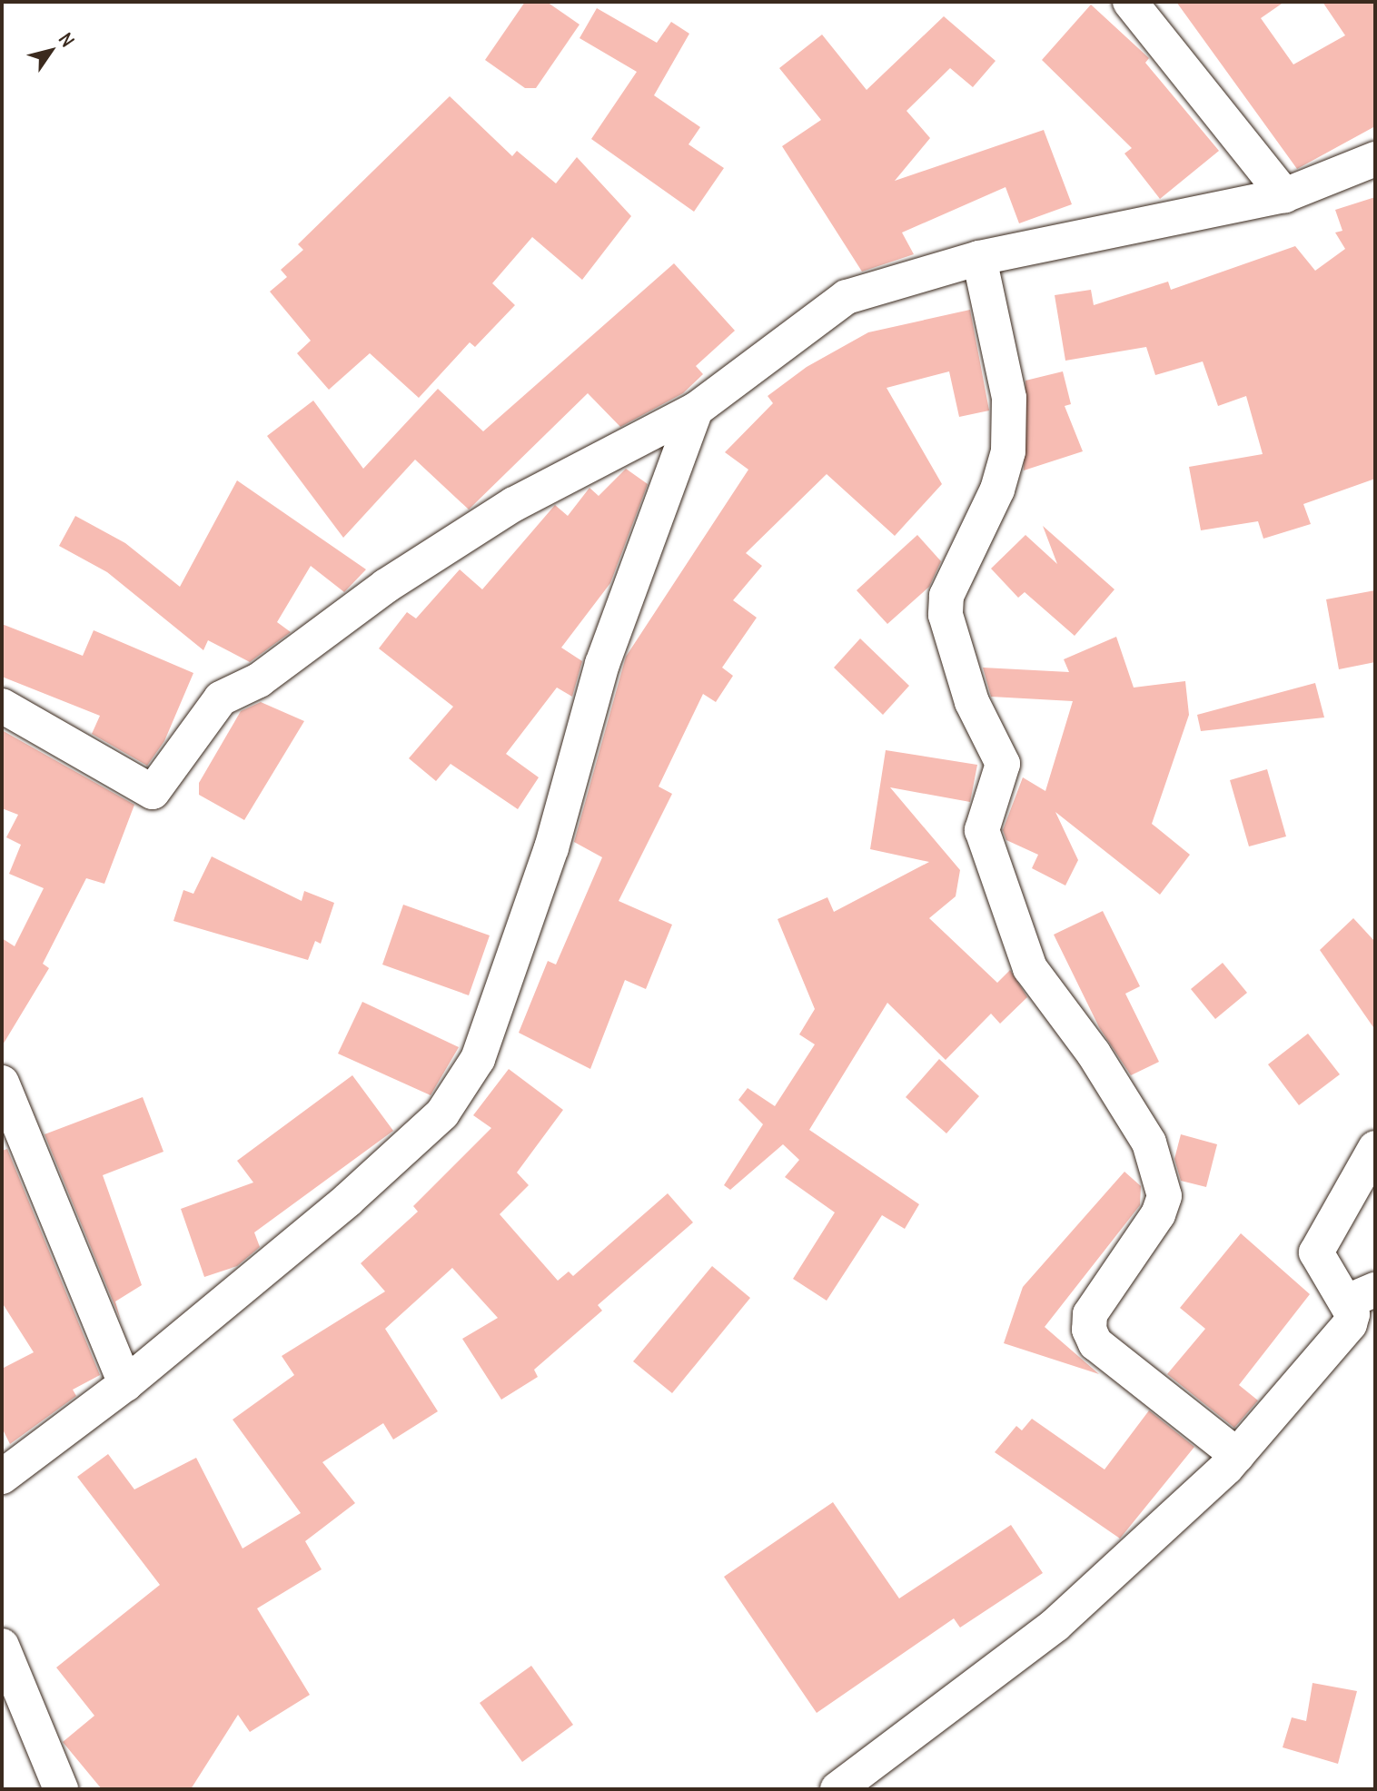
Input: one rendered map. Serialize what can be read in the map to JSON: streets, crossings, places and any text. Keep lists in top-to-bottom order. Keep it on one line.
{"north":"top right"}
